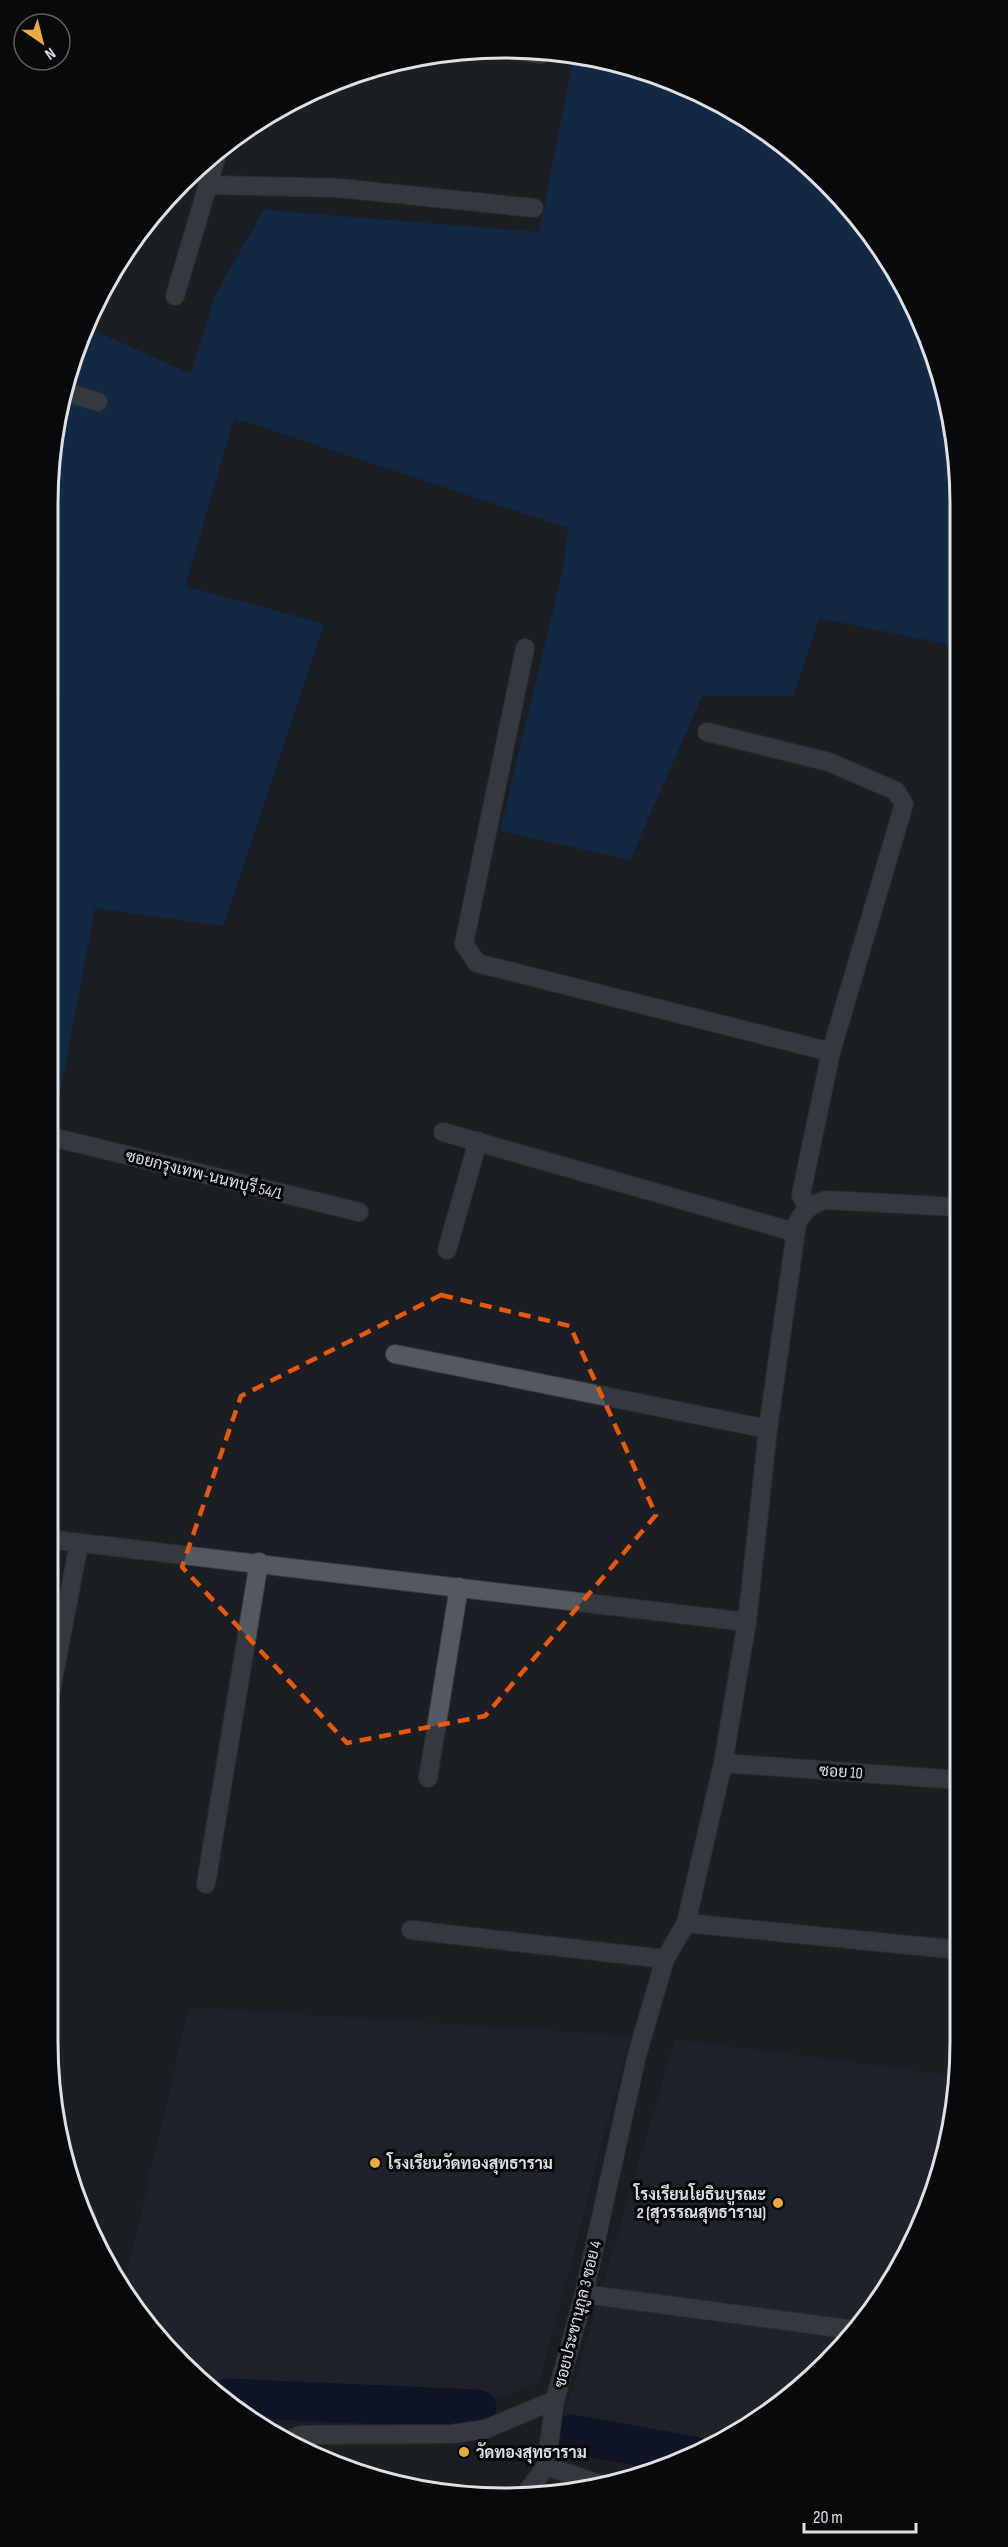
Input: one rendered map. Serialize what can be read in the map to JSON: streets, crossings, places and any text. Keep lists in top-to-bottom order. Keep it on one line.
{"streets":{"street":["ซอยกรุงเทพ-นนทบุรี 54/1","ซอย 10","ซอยประชานุกูล 3 ซอย 4"]},"crossings":[["ซอย 10","ซอยประชานุกูล 3 ซอย 4"]],"places":["โรงเรียนวัดทองสุทธาราม","โรงเรียนโยธินบูรณะ 2 (สุวรรณสุทธาราม)","วัดทองสุทธาราม"],"scale_bar":"20 m","north":"bottom right"}
